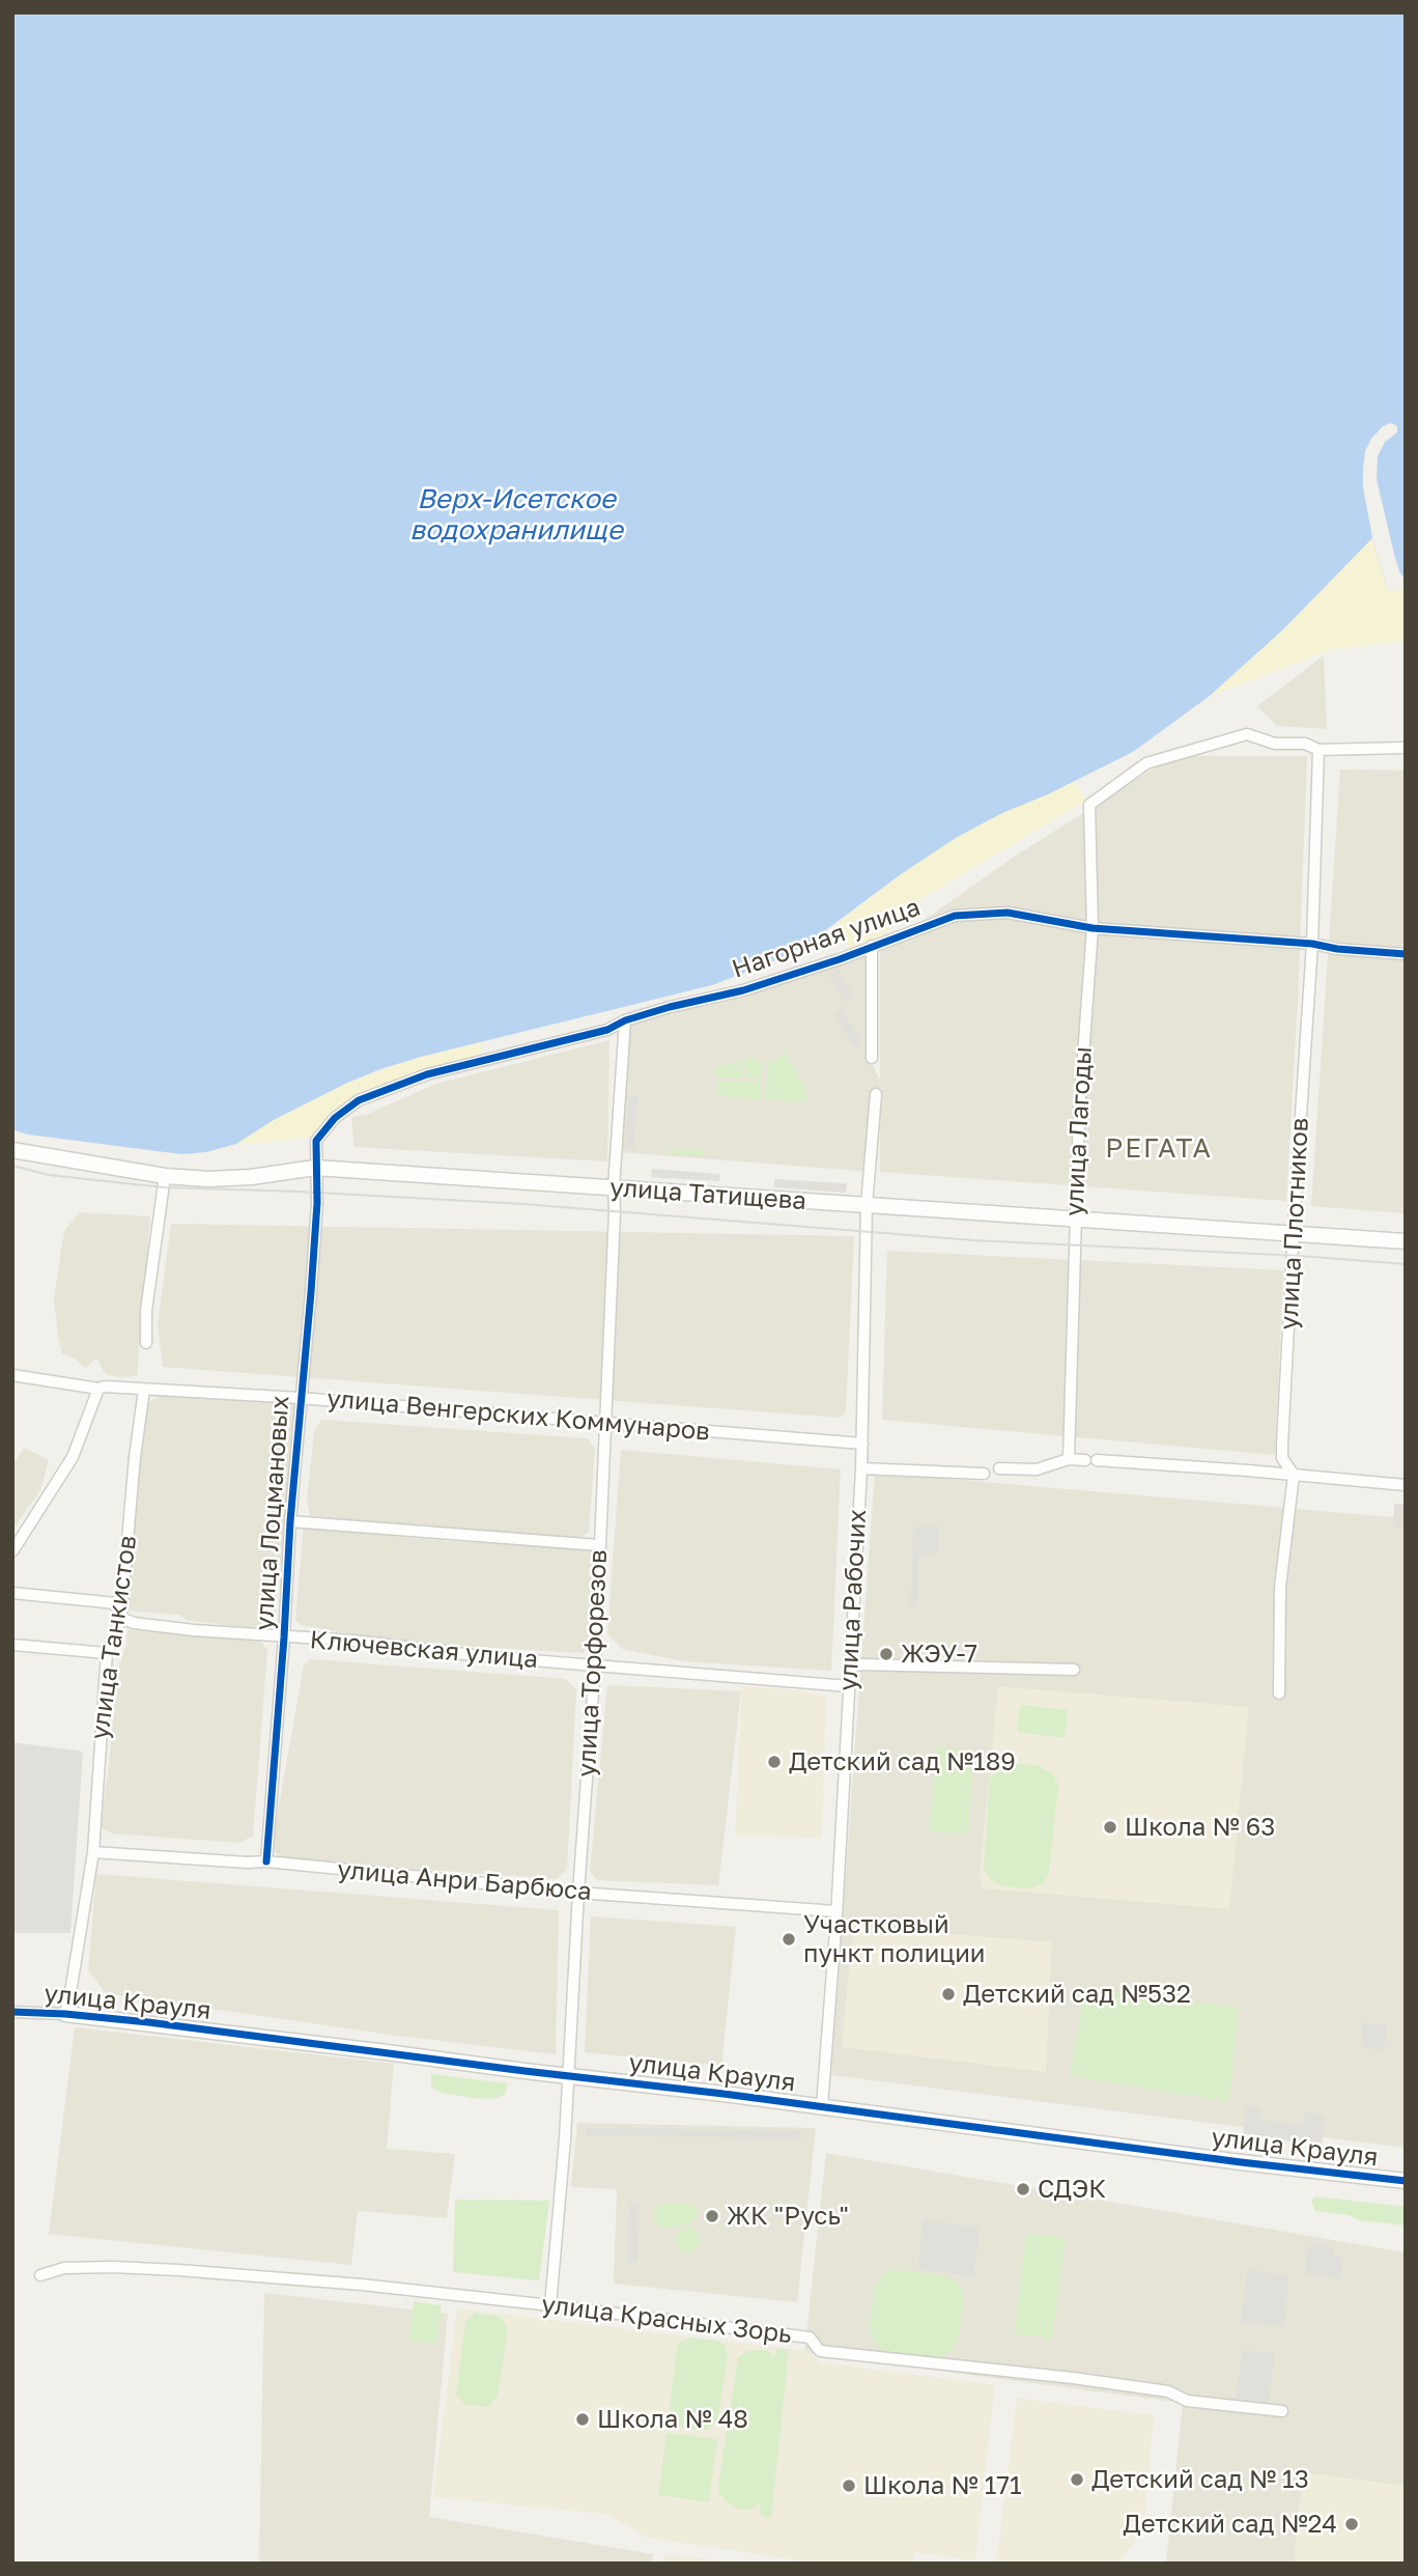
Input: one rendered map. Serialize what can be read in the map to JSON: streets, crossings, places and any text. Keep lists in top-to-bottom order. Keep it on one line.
{"streets":{"street":["Нагорная улица","улица Лагоды","улица Татищева","улица Плотников","улица Венгерских Коммунаров","улица Лоцмановых","улица Рабочих","улица Танкистов","Ключевская улица","улица Торфорезов","улица Анри Барбюса","улица Крауля","улица Красных Зорь"]},"crossings":[["Нагорная улица","улица Лагоды"],["Нагорная улица","улица Татищева"],["Нагорная улица","улица Плотников"],["Нагорная улица","улица Лоцмановых"],["Нагорная улица","улица Торфорезов"],["улица Лагоды","улица Татищева"],["улица Лагоды","улица Плотников"],["улица Татищева","улица Плотников"],["улица Татищева","улица Лоцмановых"],["улица Татищева","улица Рабочих"],["улица Татищева","улица Торфорезов"],["улица Венгерских Коммунаров","улица Лоцмановых"],["улица Венгерских Коммунаров","улица Рабочих"],["улица Венгерских Коммунаров","улица Танкистов"],["улица Венгерских Коммунаров","улица Торфорезов"],["улица Лоцмановых","Ключевская улица"],["улица Лоцмановых","улица Анри Барбюса"],["улица Рабочих","Ключевская улица"],["улица Рабочих","улица Анри Барбюса"],["улица Рабочих","улица Крауля"],["улица Танкистов","Ключевская улица"],["улица Танкистов","улица Анри Барбюса"],["улица Танкистов","улица Крауля"],["Ключевская улица","улица Торфорезов"],["улица Торфорезов","улица Анри Барбюса"],["улица Торфорезов","улица Крауля"],["улица Торфорезов","улица Красных Зорь"]],"districts":["РЕГАТА"],"water":["Верх-Исетское водохранилище"],"places":["ЖЭУ-7","Детский сад №189","Школа № 63","Участковый пункт полиции","Детский сад №532","СДЭК","ЖК \"Русь\"","Школа № 48","Детский сад № 13","Школа № 171","Детский сад №24"]}
